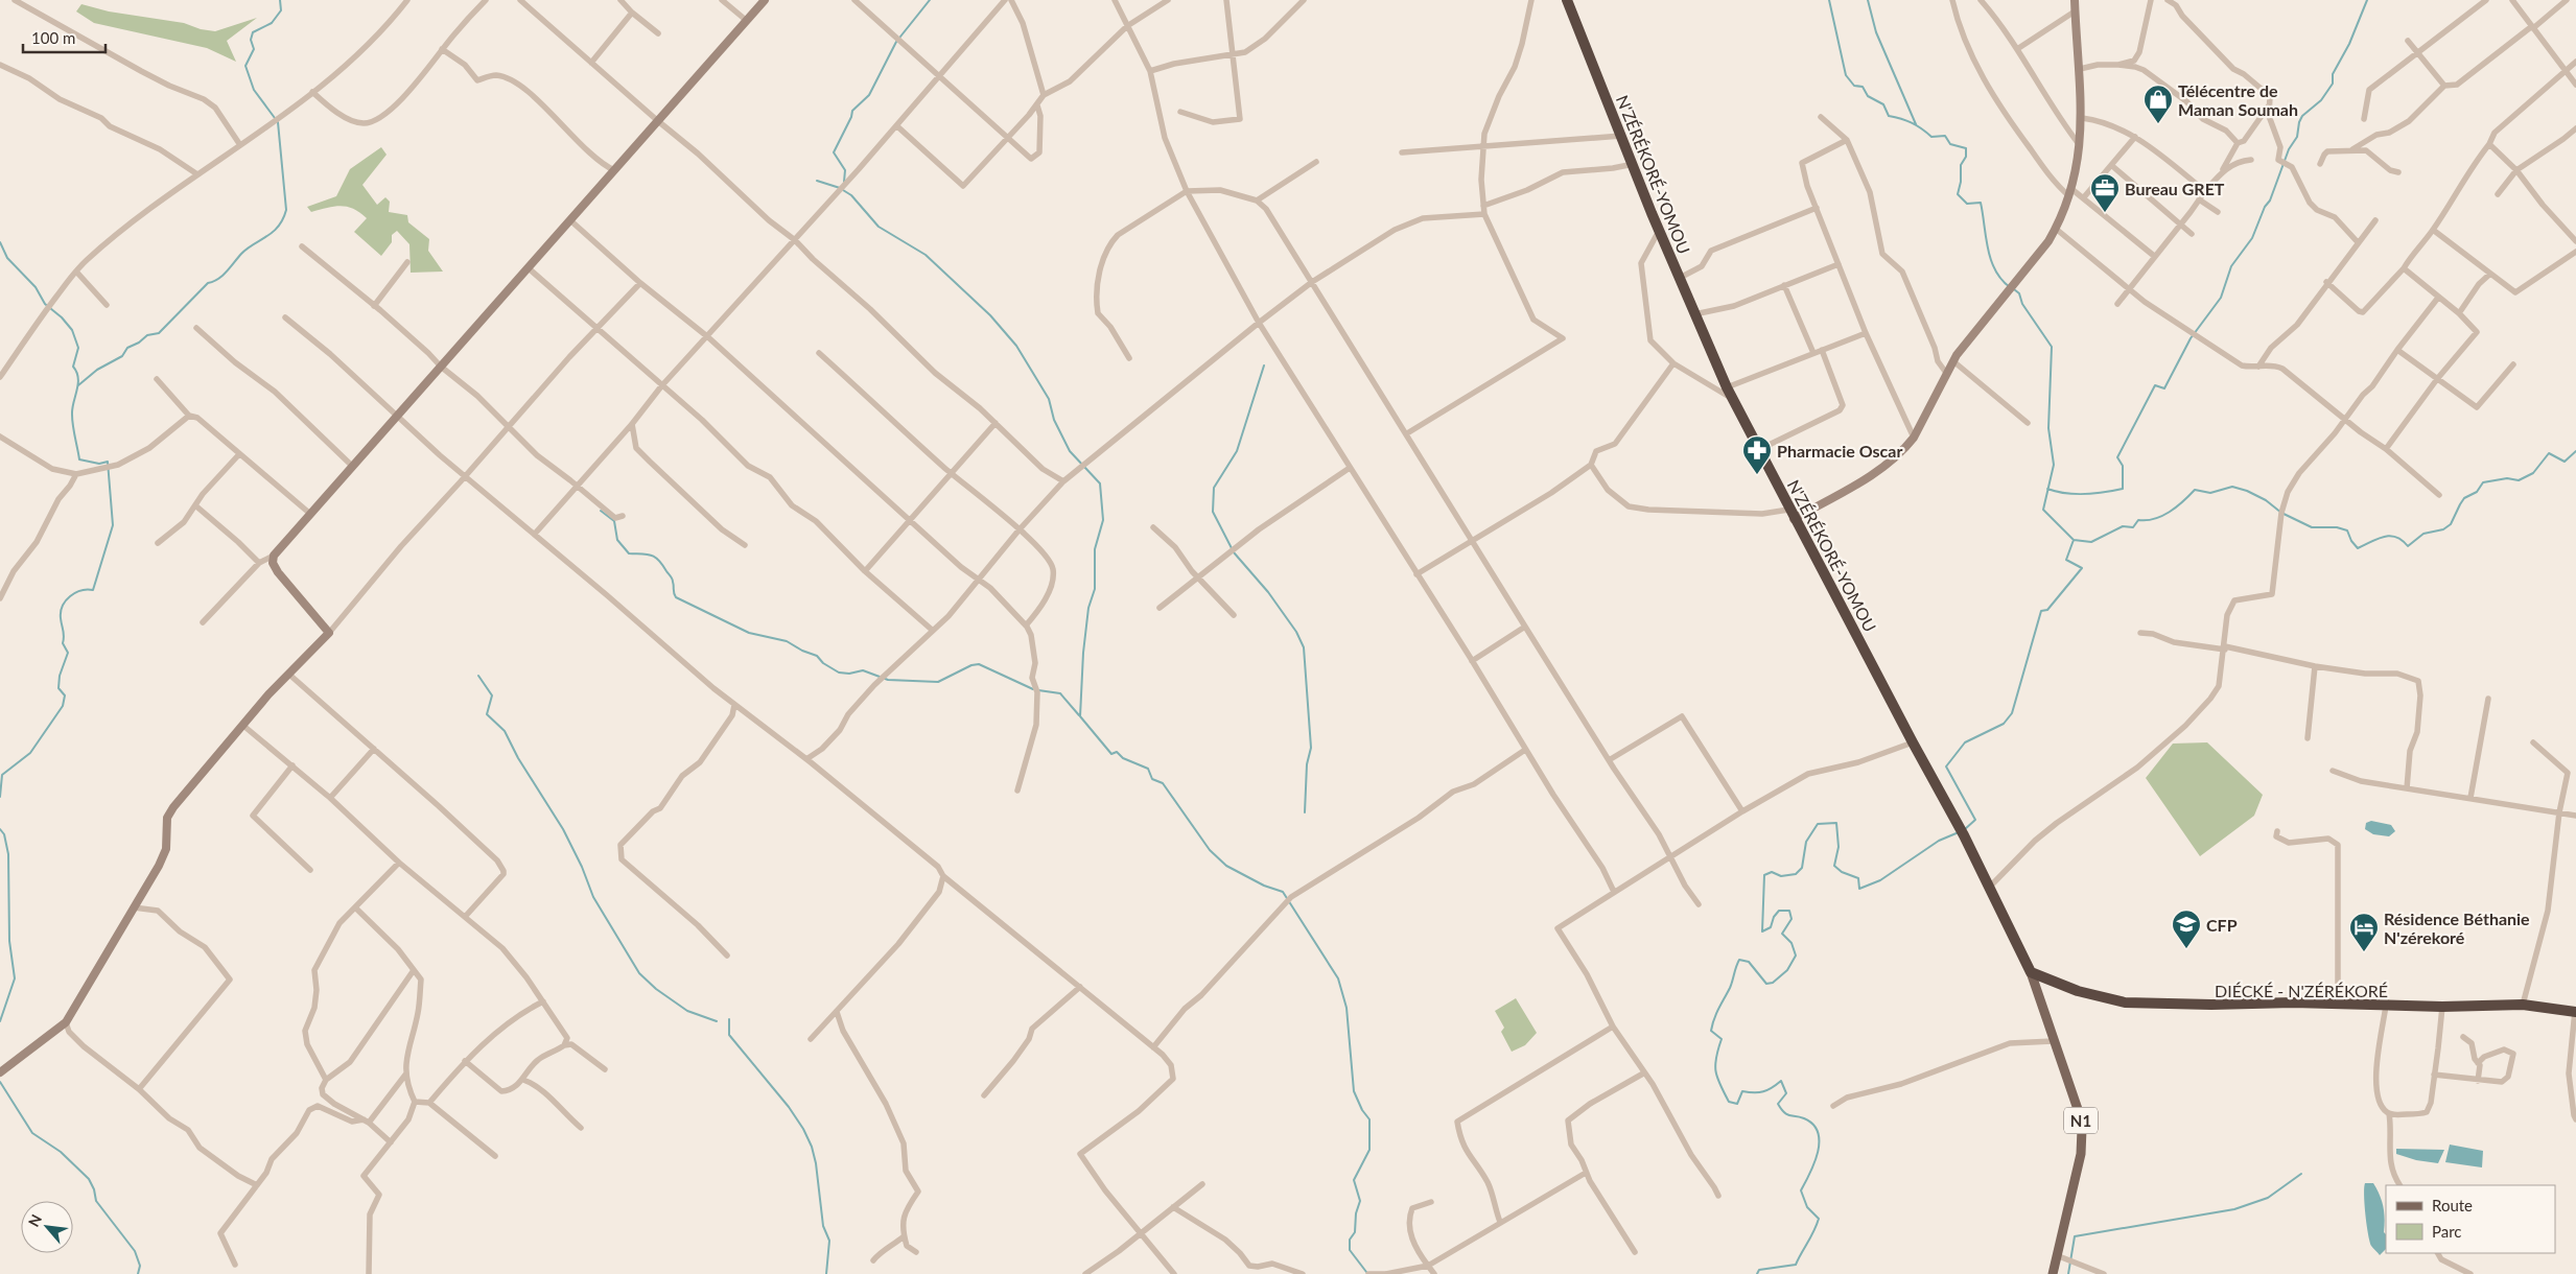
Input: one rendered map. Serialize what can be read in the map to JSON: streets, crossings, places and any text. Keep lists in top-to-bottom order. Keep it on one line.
{"streets":{"highway":["N'ZÉRÉKORÉ-YOMOU","DIÉCKÉ - N'ZÉRÉKORÉ","N1"]},"crossings":[["N'ZÉRÉKORÉ-YOMOU","DIÉCKÉ - N'ZÉRÉKORÉ"],["N'ZÉRÉKORÉ-YOMOU","N1"],["DIÉCKÉ - N'ZÉRÉKORÉ","N1"]],"places":{"shop":["Télécentre de Maman Soumah"],"office":["Bureau GRET"],"pharmacy":["Pharmacie Oscar"],"school or university":["CFP"],"hotel":["Résidence Béthanie N'zérekoré"]},"legend":["Route","Parc"],"scale_bar":"100 m","north":"top left"}
